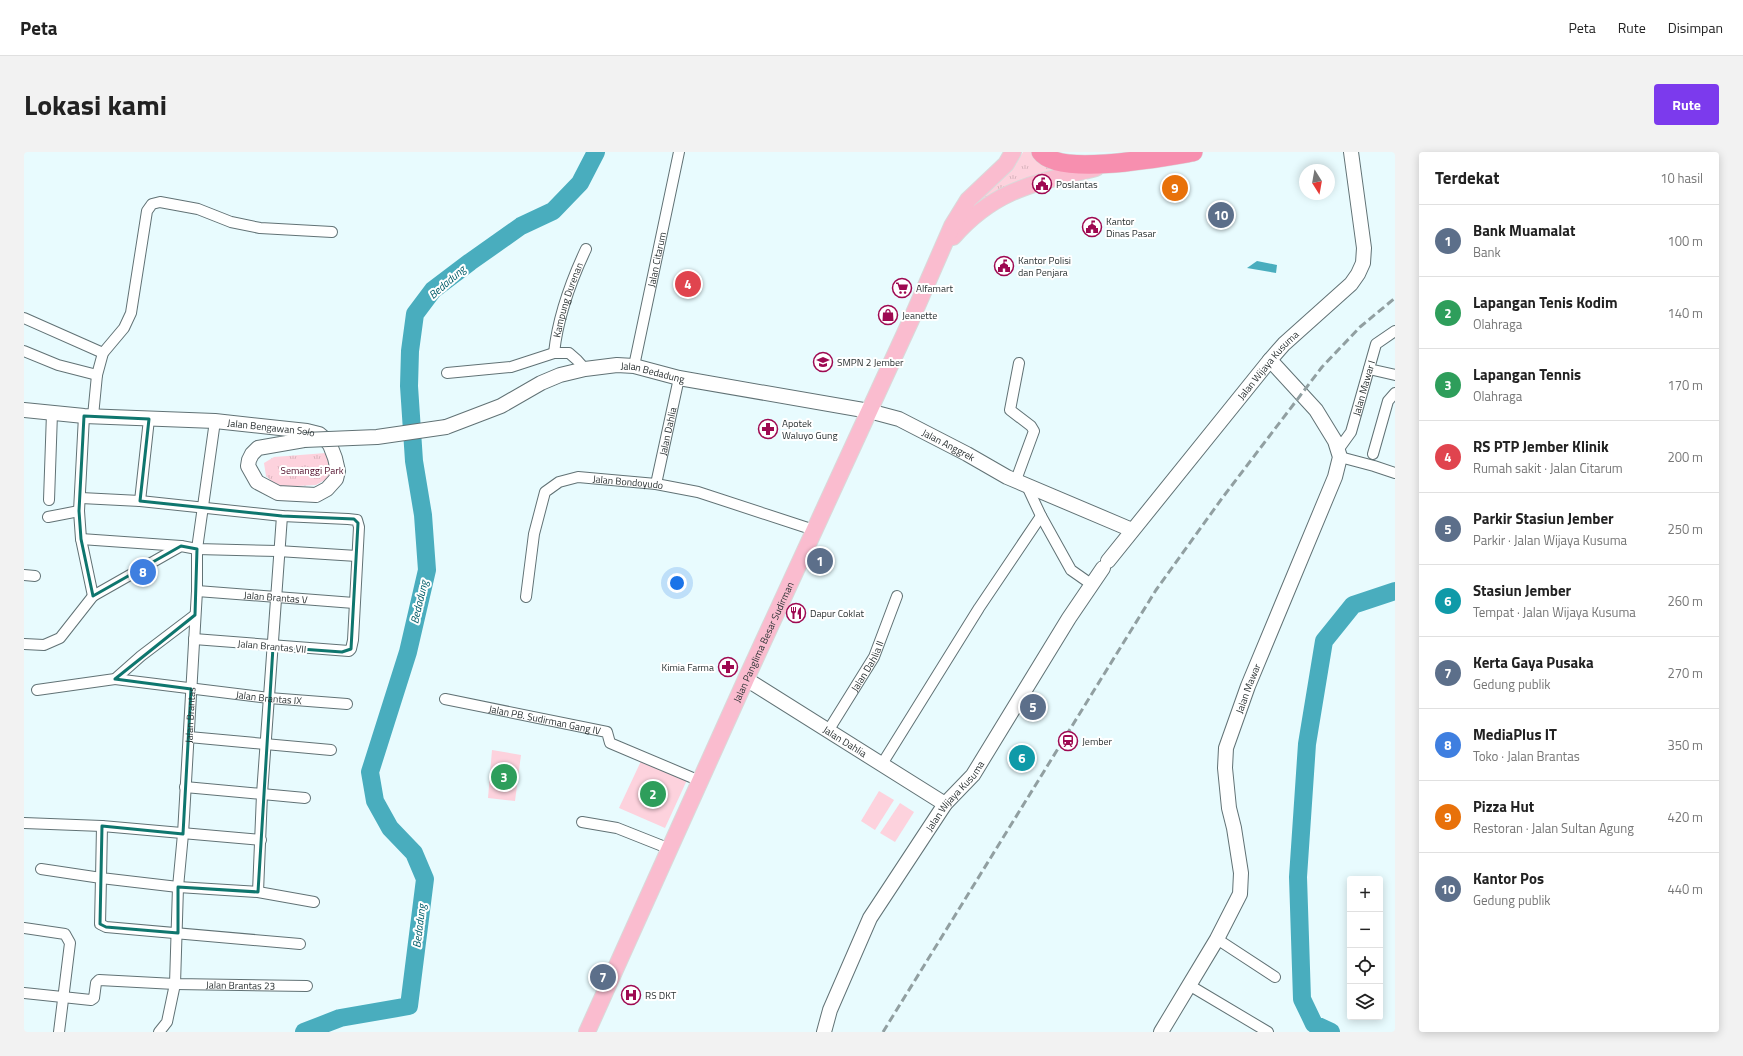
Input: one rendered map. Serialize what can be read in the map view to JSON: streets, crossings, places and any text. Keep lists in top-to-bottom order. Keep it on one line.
{"streets":{"main road":["Jalan Panglima Besar Sudirman"],"street":["Jalan Citarum","Kampung Durenan","Jalan Wijaya Kusuma","Jalan Bedadung","Jalan Mawar I","Jalan Bengawan Solo","Jalan Dahlia","Jalan Anggrek","Jalan Bondoyudo","Jalan Brantas V","Jalan Brantas VII","Jalan Dahlia II","Jalan Mawar","Jalan Brantas IX","Jalan Brantas","Jalan PB. Sudirman Gang IV","Jalan Brantas 23"]},"crossings":[["Jalan Citarum","Jalan Bedadung"],["Kampung Durenan","Jalan Bedadung"],["Jalan Wijaya Kusuma","Jalan Dahlia"],["Jalan Wijaya Kusuma","Jalan Anggrek"],["Jalan Bedadung","Jalan Bengawan Solo"],["Jalan Bedadung","Jalan Dahlia"],["Jalan Bedadung","Jalan Anggrek"],["Jalan Bedadung","Jalan Panglima Besar Sudirman"],["Jalan Mawar I","Jalan Mawar"],["Jalan Bengawan Solo","Jalan Brantas"],["Jalan Dahlia","Jalan Bondoyudo"],["Jalan Dahlia","Jalan Panglima Besar Sudirman"],["Jalan Dahlia","Jalan Dahlia II"],["Jalan Anggrek","Jalan Panglima Besar Sudirman"],["Jalan Bondoyudo","Jalan Panglima Besar Sudirman"],["Jalan Brantas V","Jalan Brantas VII"],["Jalan Brantas V","Jalan Brantas"],["Jalan Panglima Besar Sudirman","Jalan PB. Sudirman Gang IV"],["Jalan Brantas VII","Jalan Brantas"],["Jalan Brantas IX","Jalan Brantas"],["Jalan Brantas","Jalan Brantas 23"]],"water":["Bedadung"],"parks":["Semanggi Park"],"places":{"public building":["Poslantas","Kantor Dinas Pasar","Kantor Polisi dan Penjara"],"supermarket":["Alfamart"],"shop":["Jeanette"],"school or university":["SMPN 2 Jember"],"pharmacy":["Apotek Waluyo Gung","Kimia Farma"],"restaurant":["Dapur Coklat"],"station":["Jember"],"hospital":["RS DKT"]},"north":"bottom","page":{"header":"Peta","nav":["Peta","Rute","Disimpan"],"title":"Lokasi kami","buttons":"Rute","heading":["Terdekat","10 hasil"],"pins":["9","10","4","1","8","5","6","3","2","7"],"list":[{"mark":"1","name":"Bank Muamalat","note":"Bank","value":"100 m"},{"mark":"2","name":"Lapangan Tenis Kodim","note":"Olahraga","value":"140 m"},{"mark":"3","name":"Lapangan Tennis","note":"Olahraga","value":"170 m"},{"mark":"4","name":"RS PTP Jember Klinik","note":"Rumah sakit · Jalan Citarum","value":"200 m"},{"mark":"5","name":"Parkir Stasiun Jember","note":"Parkir · Jalan Wijaya Kusuma","value":"250 m"},{"mark":"6","name":"Stasiun Jember","note":"Tempat · Jalan Wijaya Kusuma","value":"260 m"},{"mark":"7","name":"Kerta Gaya Pusaka","note":"Gedung publik","value":"270 m"},{"mark":"8","name":"MediaPlus IT","note":"Toko · Jalan Brantas","value":"350 m"},{"mark":"9","name":"Pizza Hut","note":"Restoran · Jalan Sultan Agung","value":"420 m"},{"mark":"10","name":"Kantor Pos","note":"Gedung publik","value":"440 m"}],"map_buttons":["+","−"]}}
